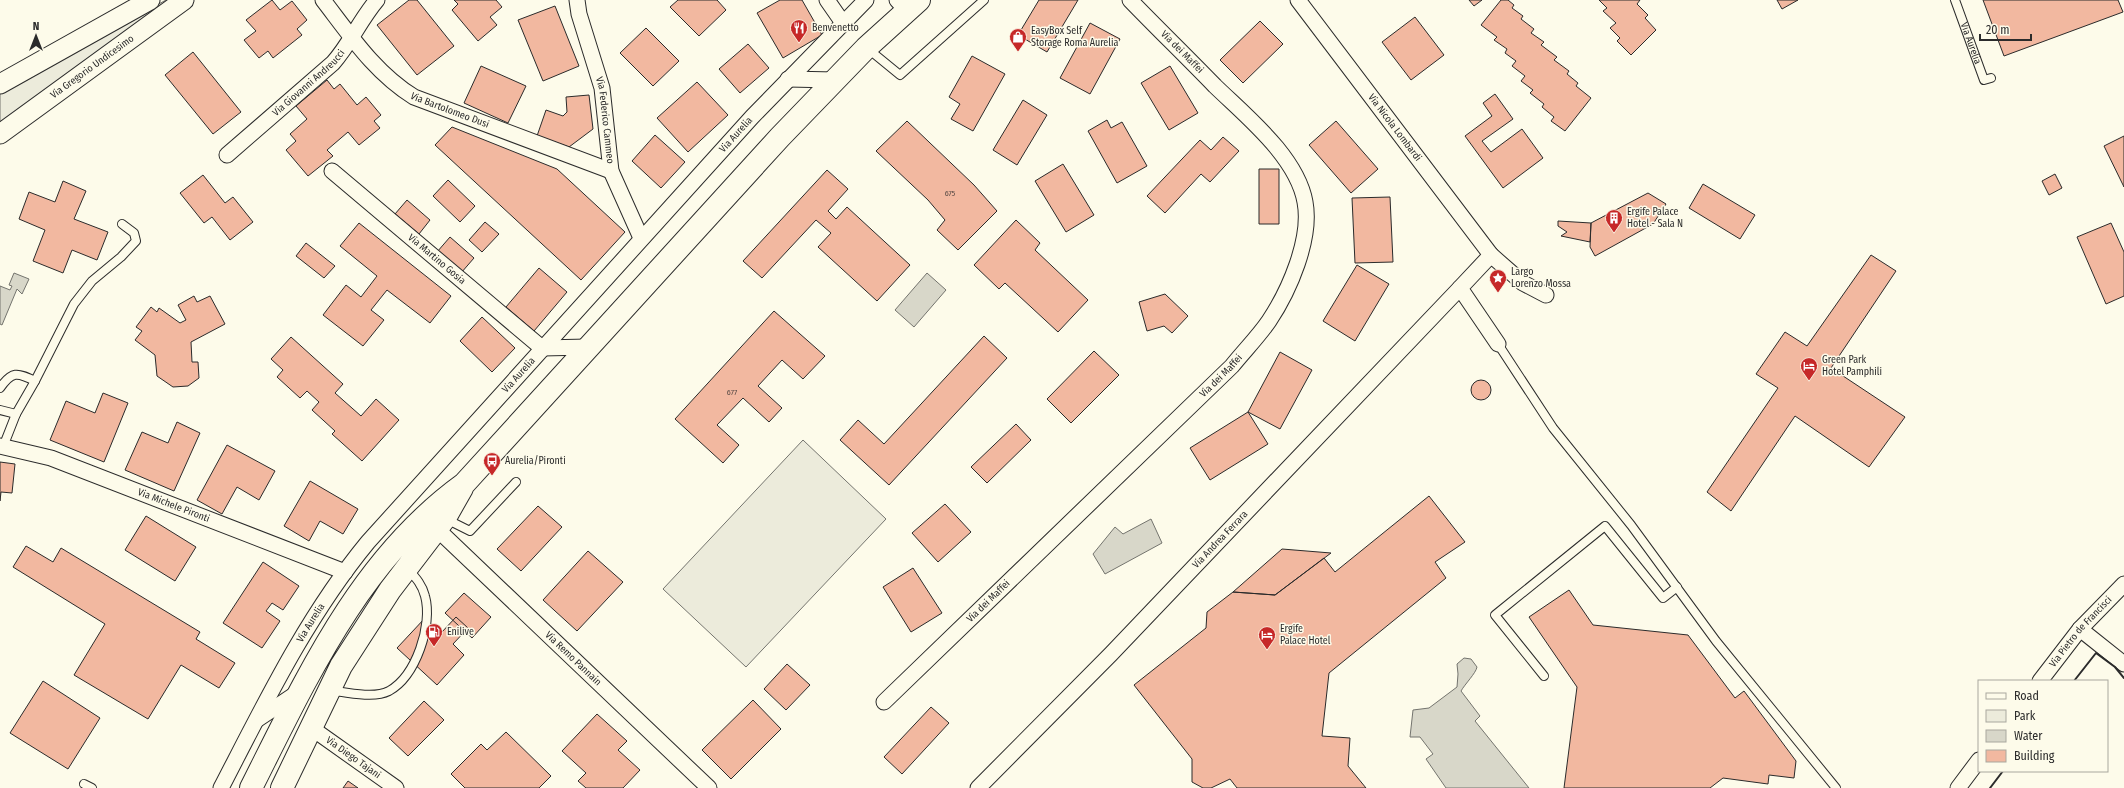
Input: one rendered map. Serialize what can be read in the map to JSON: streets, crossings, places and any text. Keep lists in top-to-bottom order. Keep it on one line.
{"streets":{"street":["Via Aurelia","Via dei Maffei","Via Gregorio Undicesimo","Via Giovanni Andreucci","Via Bartolomeo Dusi","Via Federico Cammeo","Via Nicola Lombardi","Via Martino Gosia","Via Michele Pironti","Via Andrea Ferrara","Via Pietro de Francisci","Via Remo Pannain","Via Diego Tajani"]},"crossings":[["Via Aurelia","Via Federico Cammeo"],["Via Aurelia","Via Martino Gosia"],["Via Aurelia","Via Michele Pironti"],["Via Giovanni Andreucci","Via Bartolomeo Dusi"],["Via Bartolomeo Dusi","Via Federico Cammeo"]],"places":{"restaurant":["Benvenetto"],"shop":["EasyBox Self Storage Roma Aurelia"],"building":["Ergife Palace Hotel - Sala N"],"place":["Largo Lorenzo Mossa"],"hotel":["Green Park Hotel Pamphili","Ergife Palace Hotel"],"bus stop":["Aurelia/Pironti"],"fuel station":["Enilive"]},"house_numbers":["675","677"],"legend":["Road","Park","Water","Building"],"scale_bar":"20 m","north":"top"}
